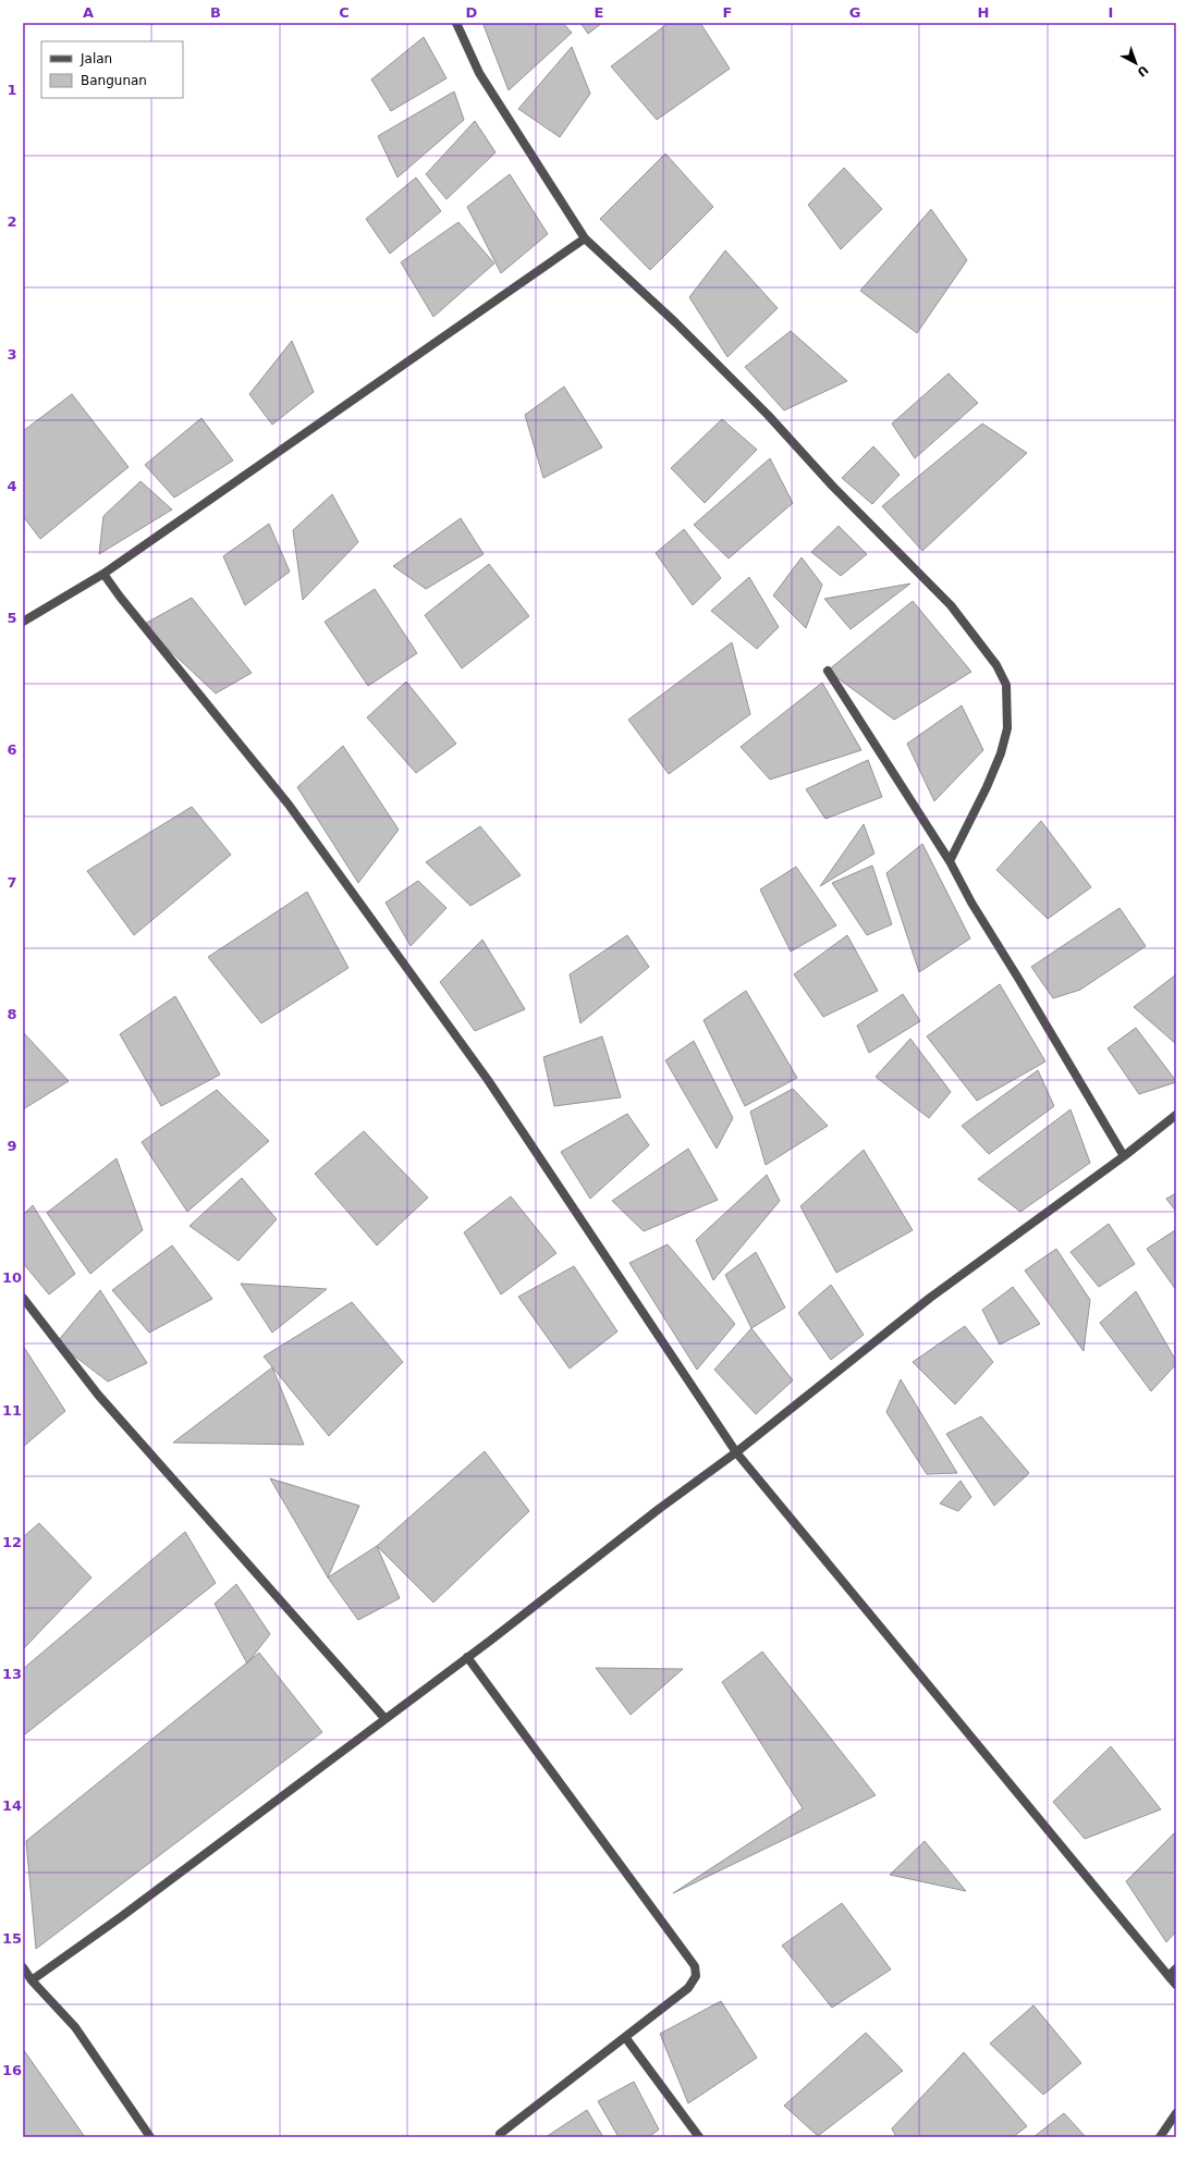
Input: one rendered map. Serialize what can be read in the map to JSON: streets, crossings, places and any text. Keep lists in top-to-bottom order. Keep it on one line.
{"legend":["Jalan","Bangunan"],"north":"bottom right","grid":{"columns":["A","B","C","D","E","F","G","H","I"],"rows":["1","2","3","4","5","6","7","8","9","10","11","12","13","14","15","16"]}}
